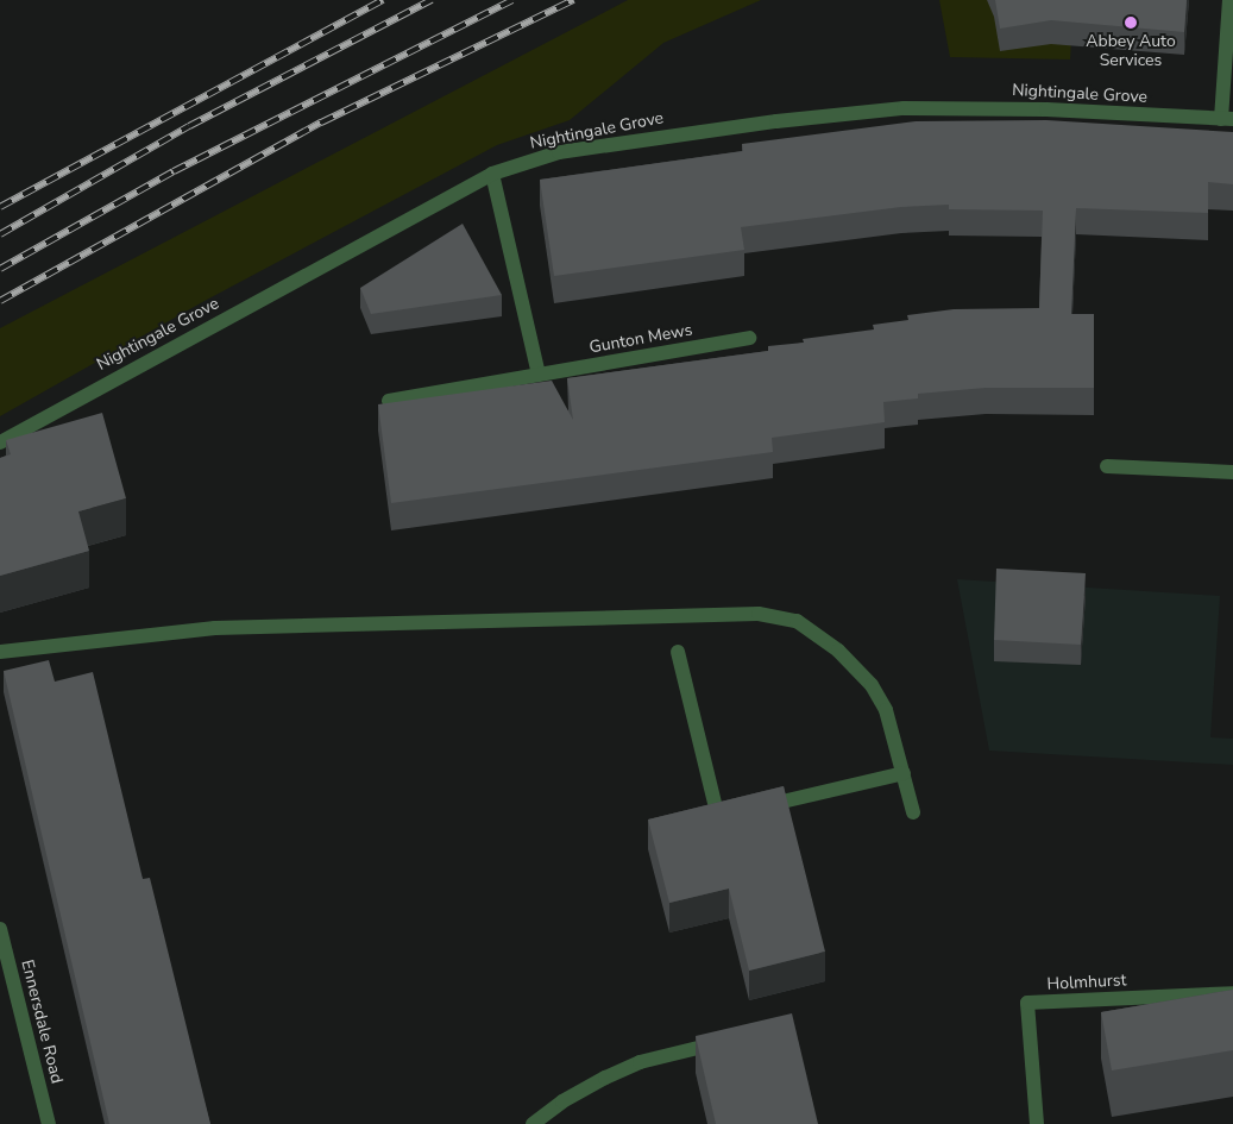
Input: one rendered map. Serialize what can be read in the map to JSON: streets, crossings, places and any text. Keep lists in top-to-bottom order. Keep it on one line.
{"streets":{"street":["Nightingale Grove","Gunton Mews","Holmhurst","Ennersdale Road"]},"places":["Abbey Auto Services"]}
